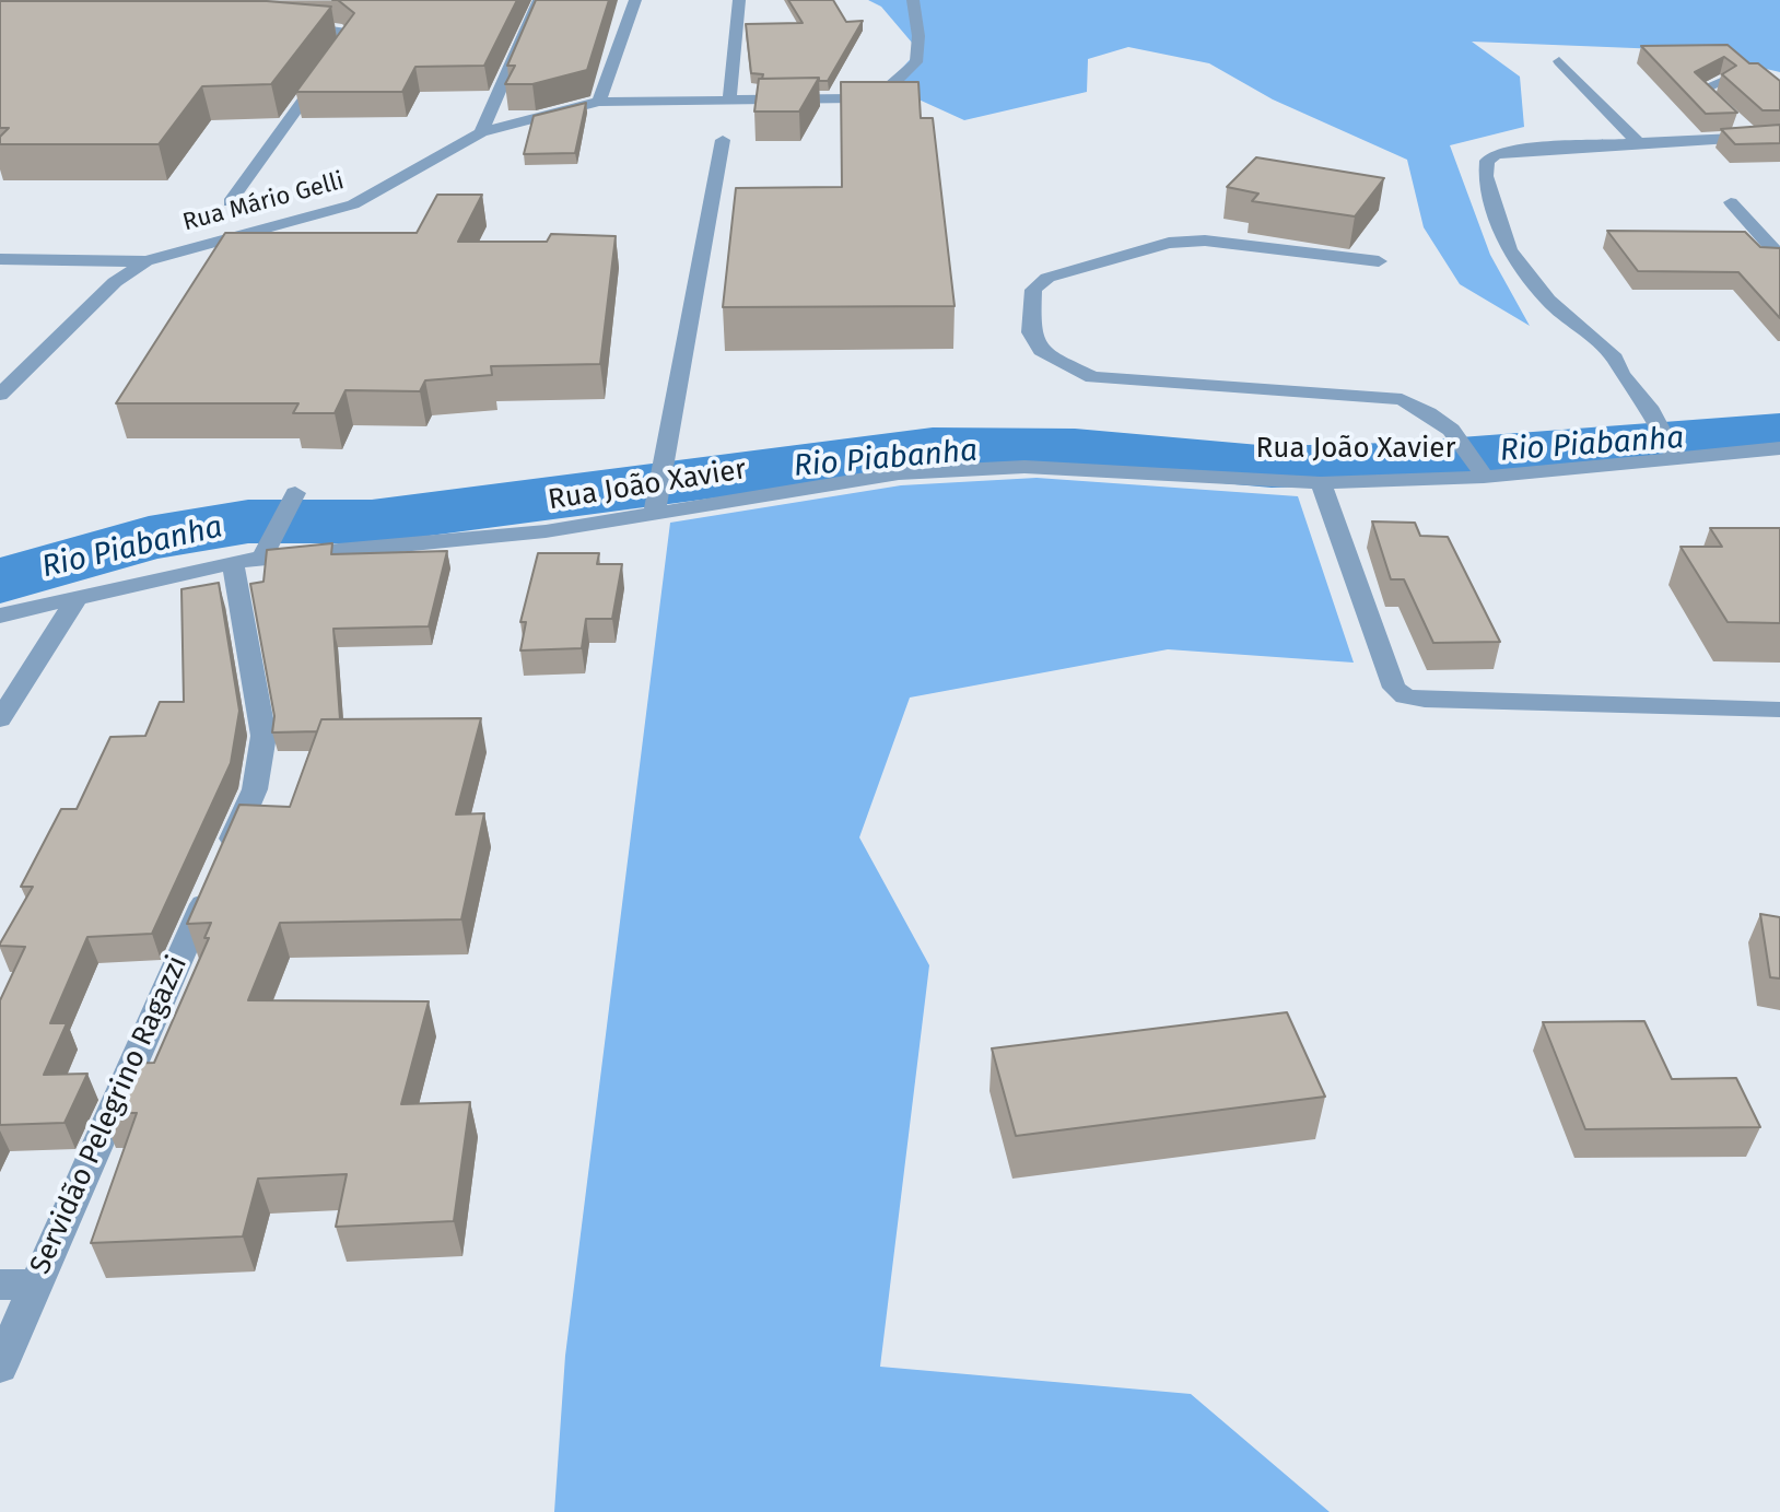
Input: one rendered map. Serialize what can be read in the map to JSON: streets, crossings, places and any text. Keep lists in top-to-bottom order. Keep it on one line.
{"streets":{"street":["Rua Mário Gelli","Rua João Xavier","Servidão Pelegrino Ragazzi"]},"crossings":[["Rua João Xavier","Servidão Pelegrino Ragazzi"]],"water":["Rio Piabanha"]}
